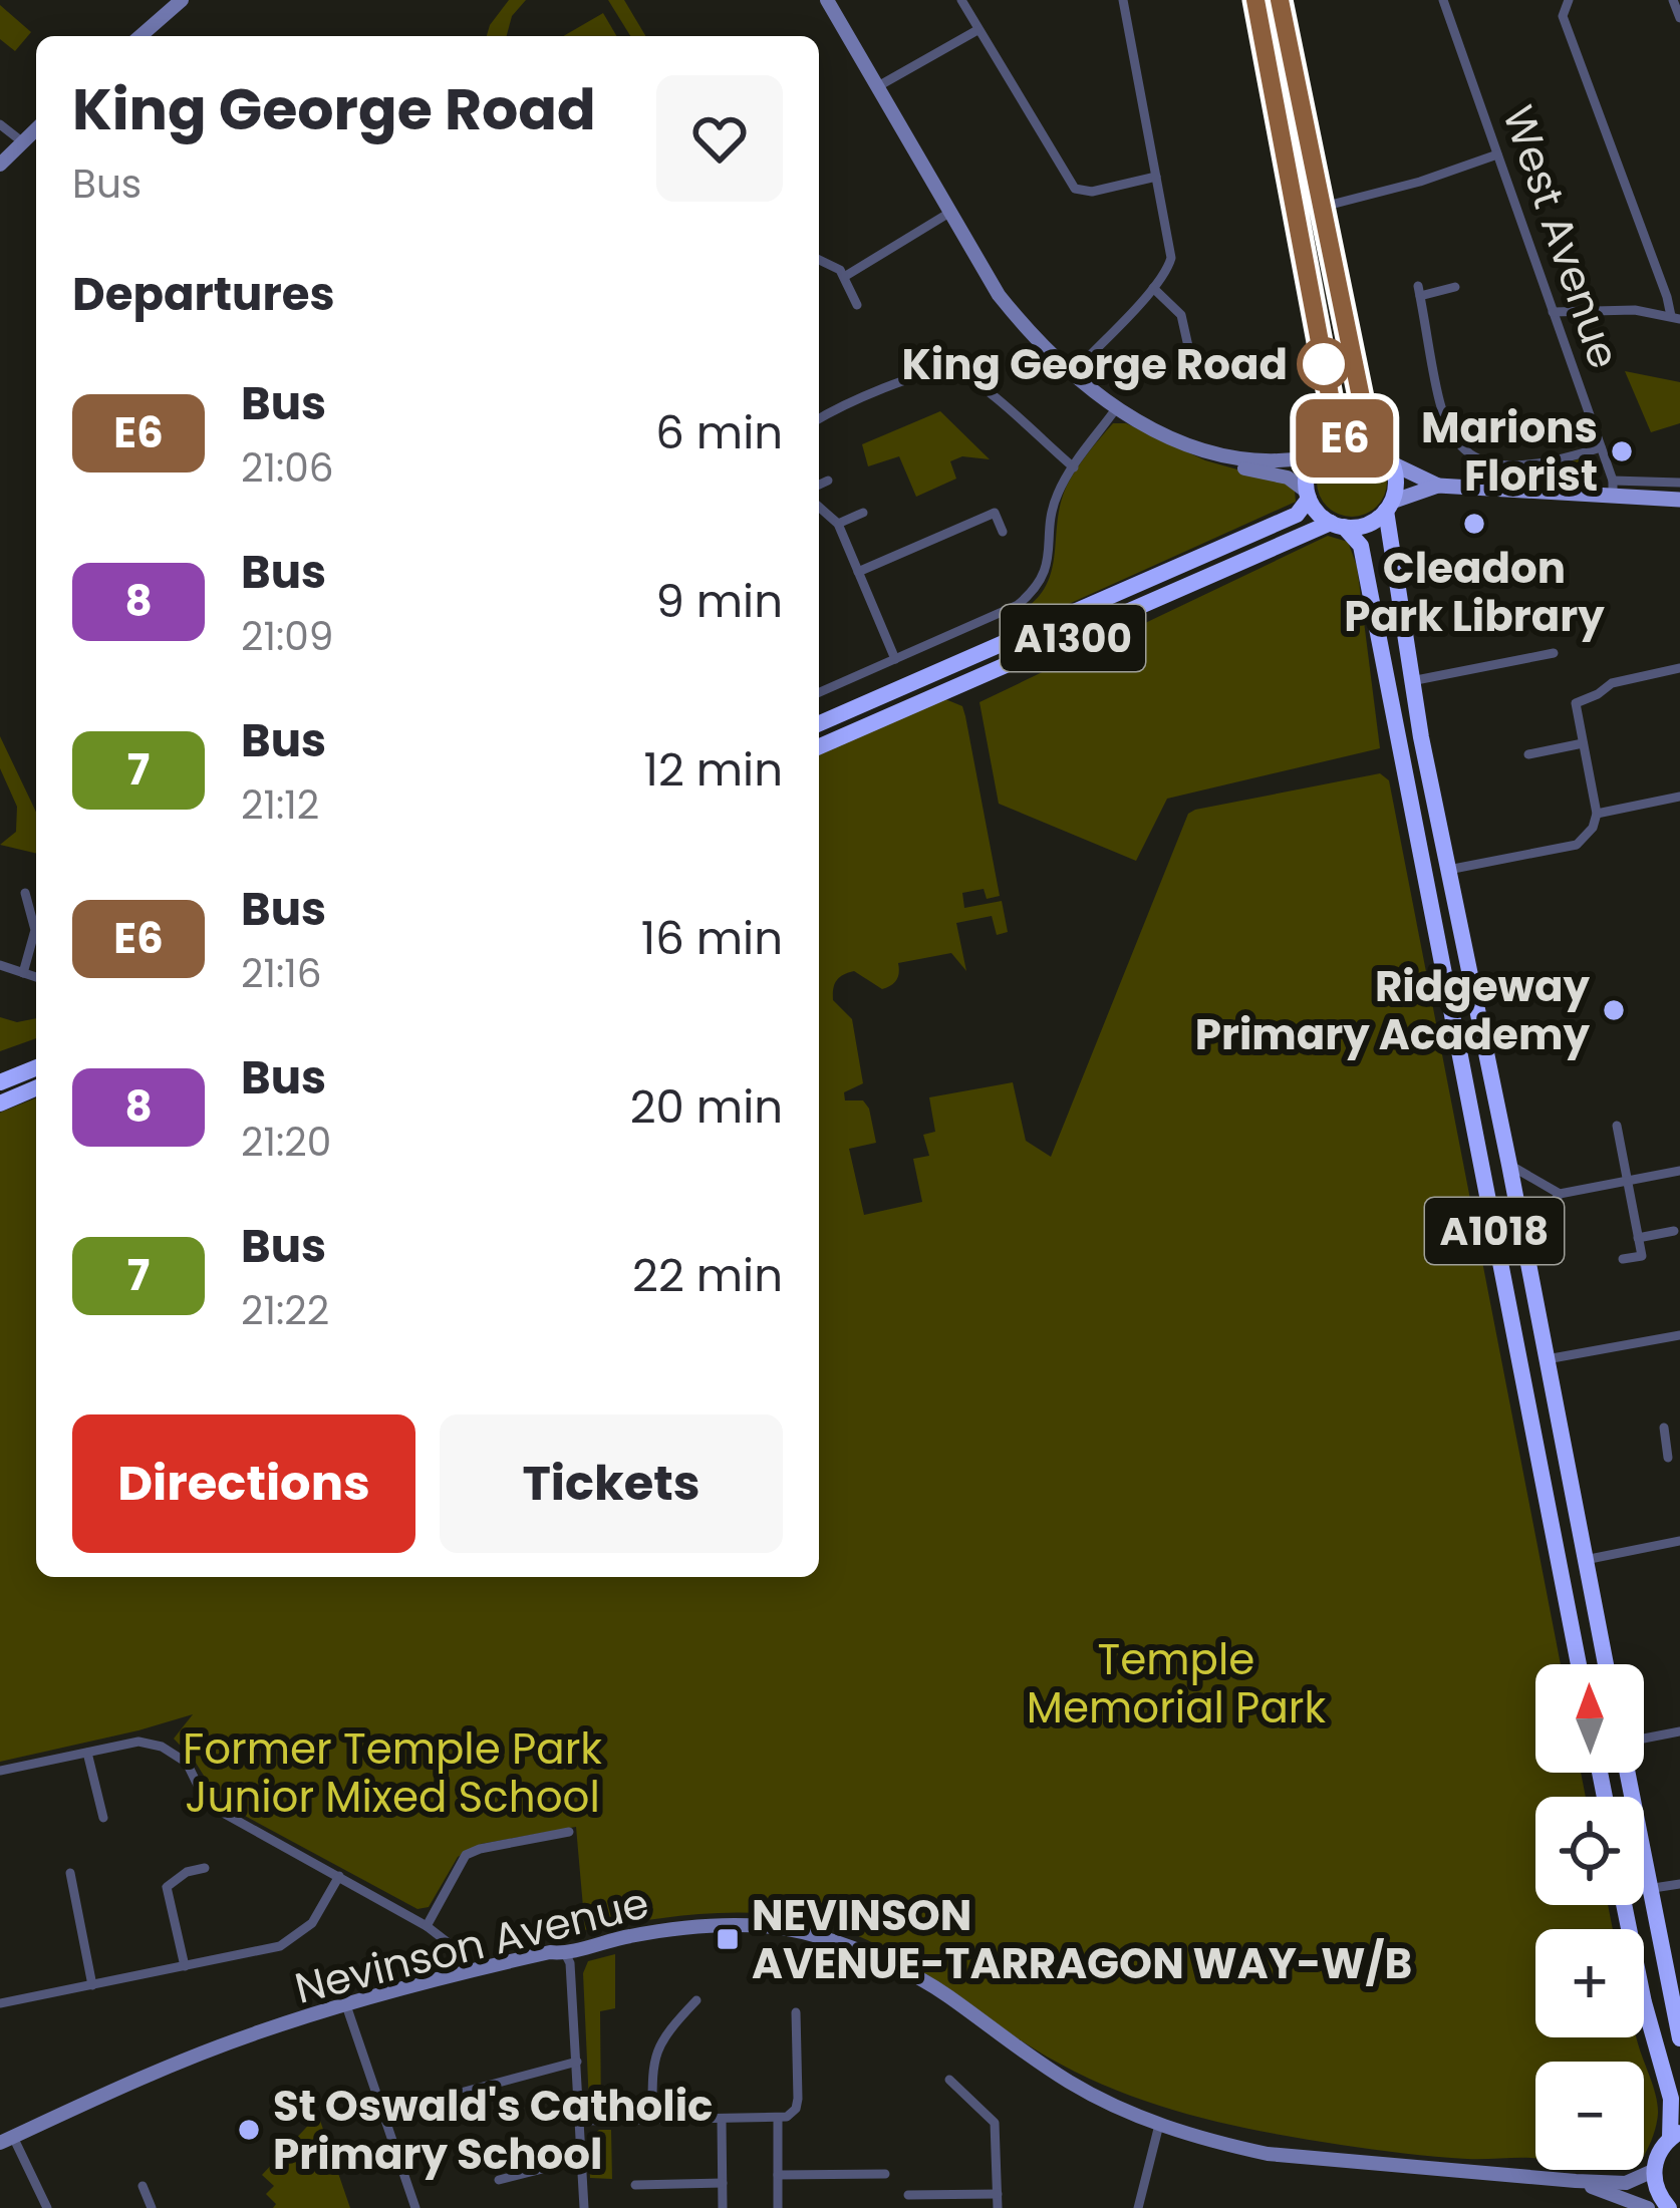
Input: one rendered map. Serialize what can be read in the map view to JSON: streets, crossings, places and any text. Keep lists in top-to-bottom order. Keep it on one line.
{"streets":{"highway":["A1300","A1018"],"street":["West Avenue","Nevinson Avenue"]},"crossings":[["A1300","A1018"]],"parks":["Temple Memorial Park","Former Temple Park Junior Mixed School"],"places":{"other":["King George Road","Marions Florist","Cleadon Park Library","Ridgeway Primary Academy","St Oswald's Catholic Primary School"],"transit":["NEVINSON AVENUE-TARRAGON WAY-W/B"]},"lines":["bus line E6"],"north":"top","page":{"on_map":"E6","heading":[["King George Road","Bus"],"Departures"],"list":[{"mark":"E6","name":"Bus","note":"21:06","value":"6 min"},{"mark":"8","name":"Bus","note":"21:09","value":"9 min"},{"mark":"7","name":"Bus","note":"21:12","value":"12 min"},{"mark":"E6","name":"Bus","note":"21:16","value":"16 min"},{"mark":"8","name":"Bus","note":"21:20","value":"20 min"},{"mark":"7","name":"Bus","note":"21:22","value":"22 min"}],"buttons":["Directions","Tickets"],"map_buttons":["+","−"]}}
